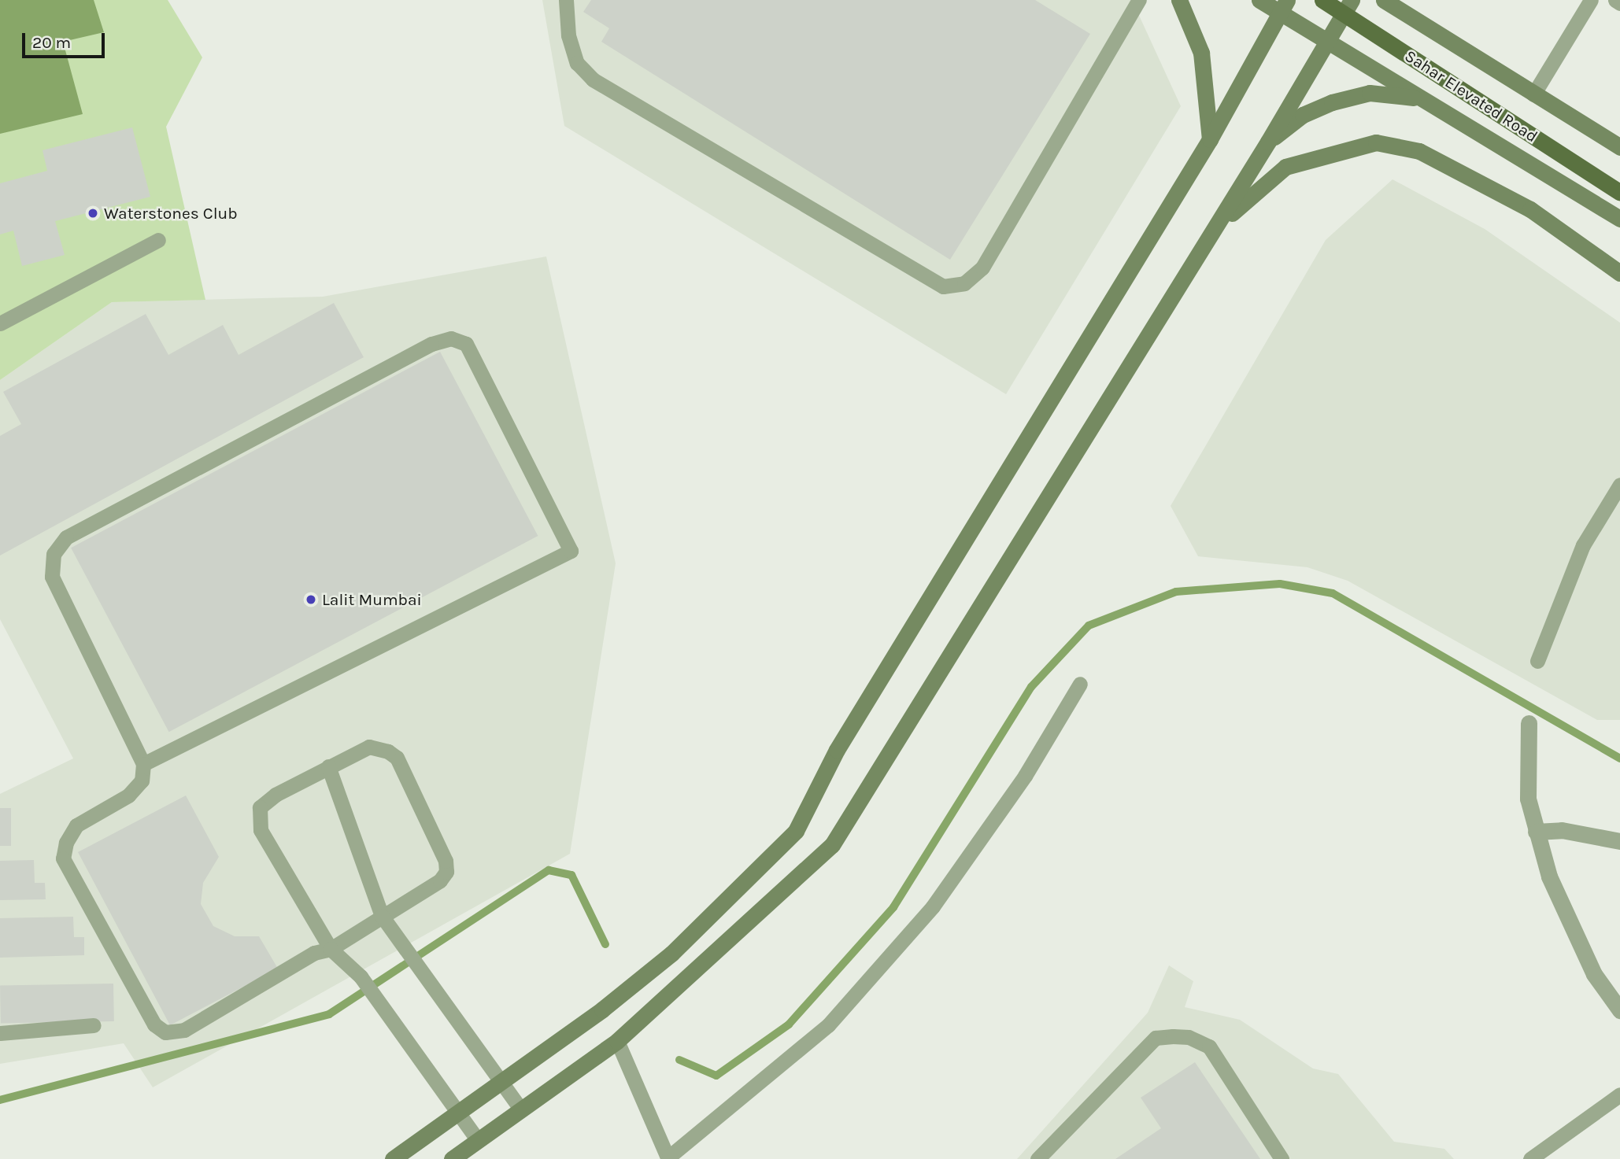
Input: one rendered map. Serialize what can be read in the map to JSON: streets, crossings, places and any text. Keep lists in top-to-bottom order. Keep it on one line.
{"streets":{"main road":["Sahar Elevated Road"]},"places":["Waterstones Club","Lalit Mumbai"],"scale_bar":"20 m"}
